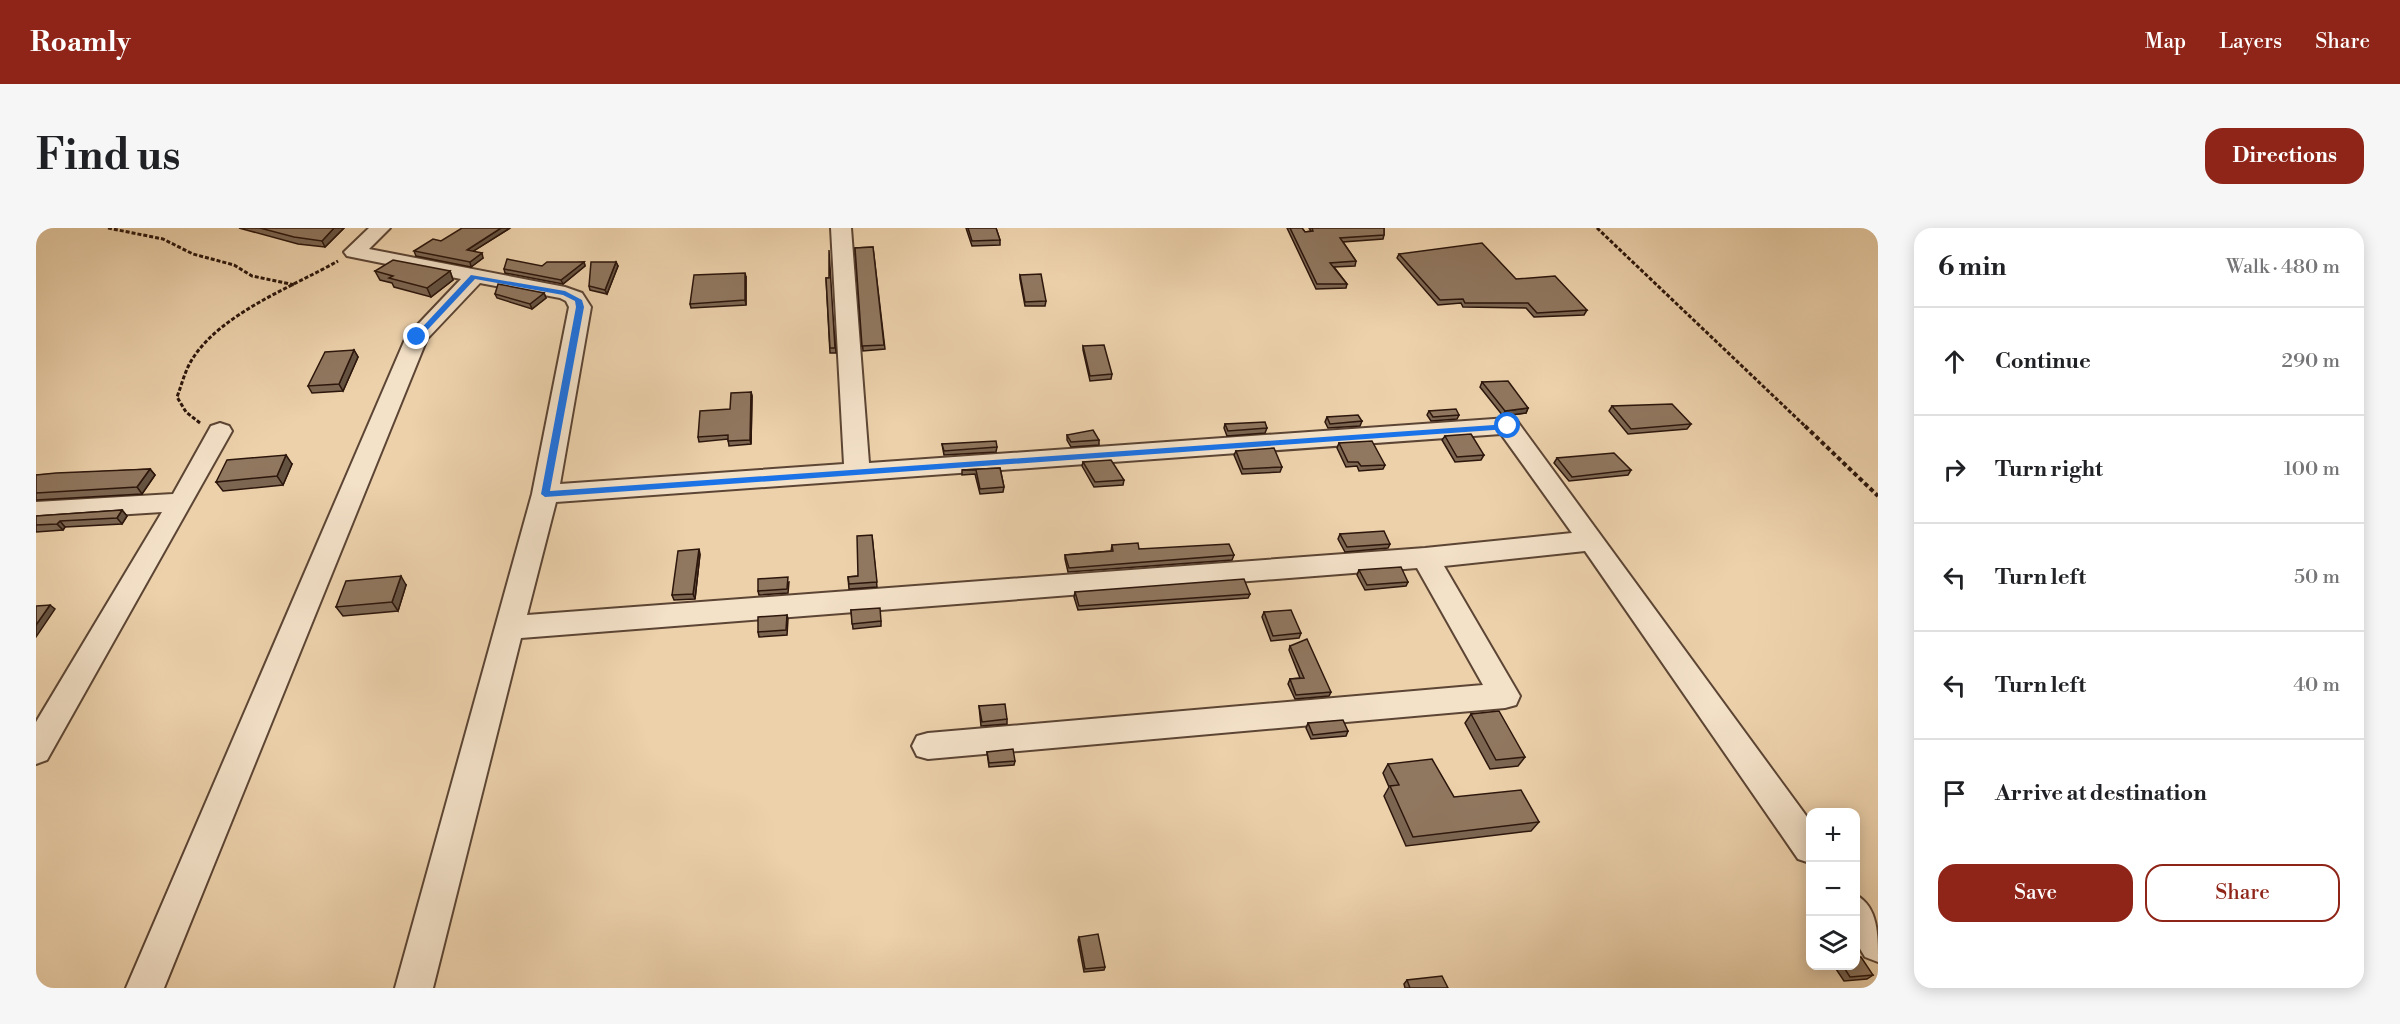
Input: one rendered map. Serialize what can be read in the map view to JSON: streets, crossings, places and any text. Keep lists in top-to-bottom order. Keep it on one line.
{"page":{"header":"Roamly","nav":["Map","Layers","Share"],"buttons":["Directions",["Save","Share"]],"title":"Find us","heading":["6 min","Walk · 480 m"],"list":[["Continue","290 m"],["Turn right","100 m"],["Turn left","50 m"],["Turn left","40 m"],"Arrive at destination"],"map_buttons":["+","−"]}}
